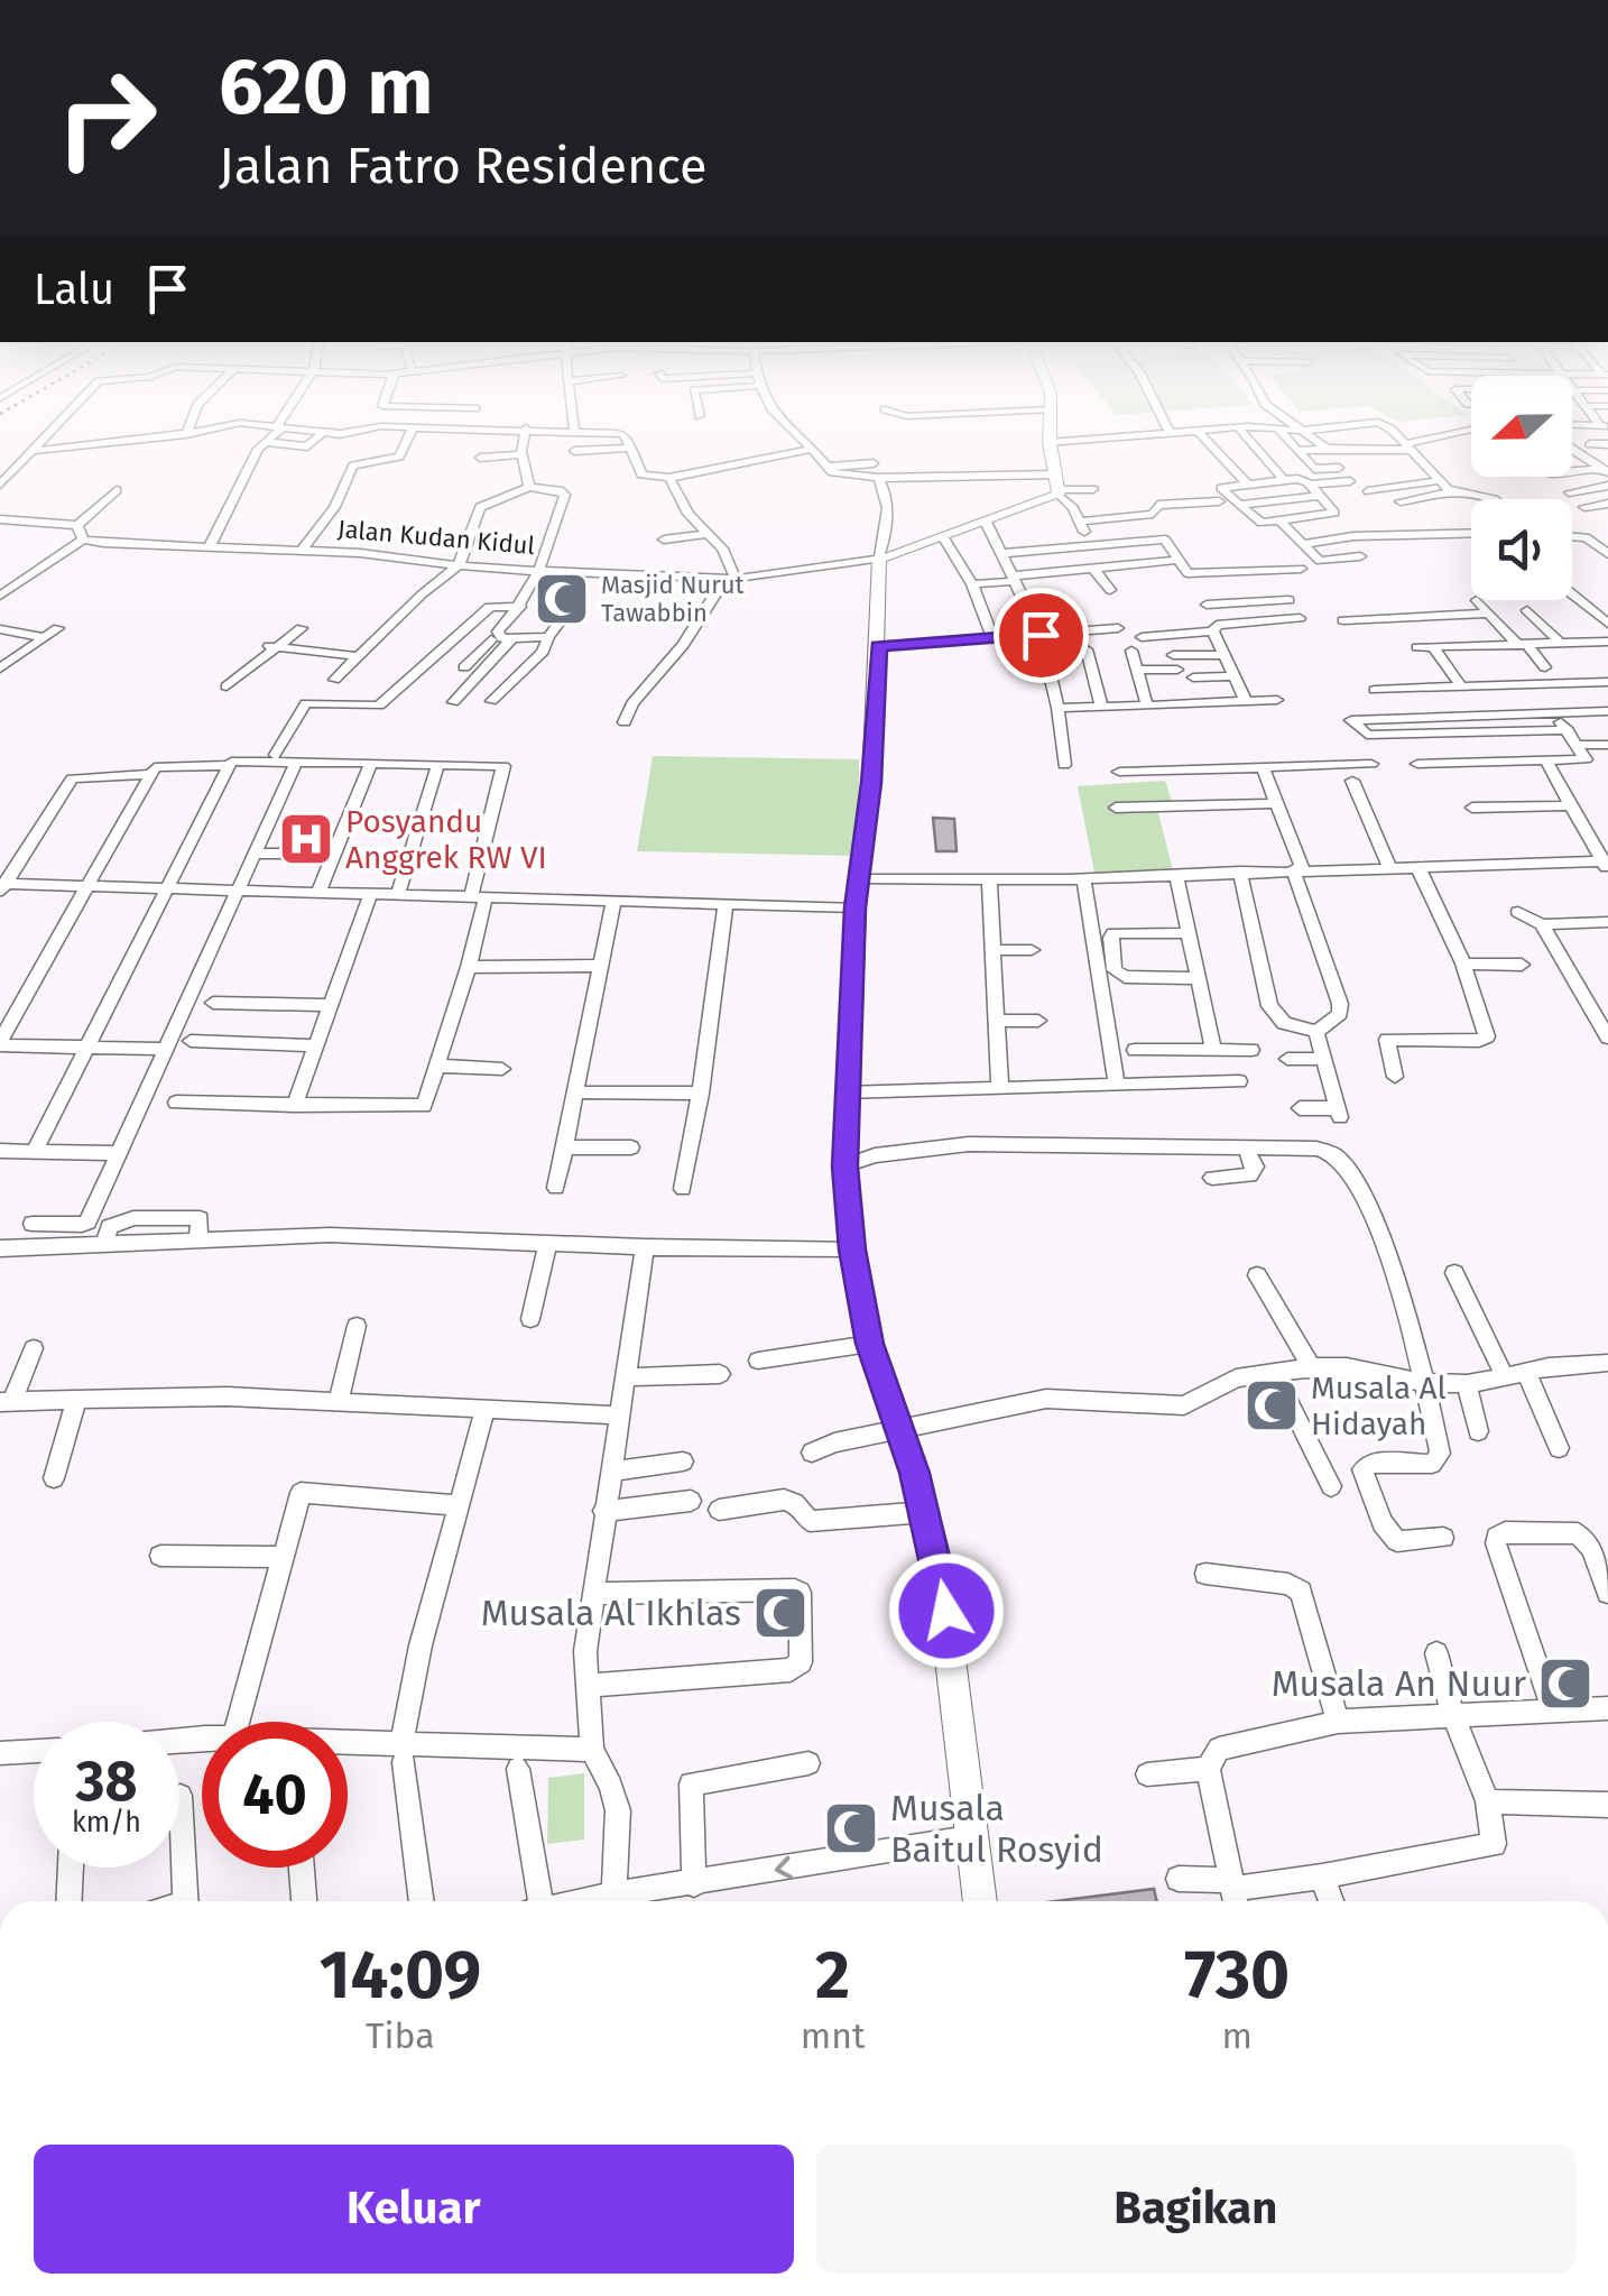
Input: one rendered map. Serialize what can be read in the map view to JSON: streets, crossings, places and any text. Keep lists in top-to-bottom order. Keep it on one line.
{"streets":{"street":["Jalan Kudan Kidul"]},"places":{"mosque":["Masjid Nurut Tawabbin","Musala Al Hidayah","Musala Al Ikhlas","Musala An Nuur","Musala Baitul Rosyid"],"hospital":["Posyandu Anggrek RW VI"]},"north":"left","page":{"turn":["620 m","Jalan Fatro Residence"],"then":"Lalu","speed":"38 km/h","limit":"40","eta":["14:09","Tiba","2","mnt","730","m"],"buttons":["Keluar","Bagikan"]}}
